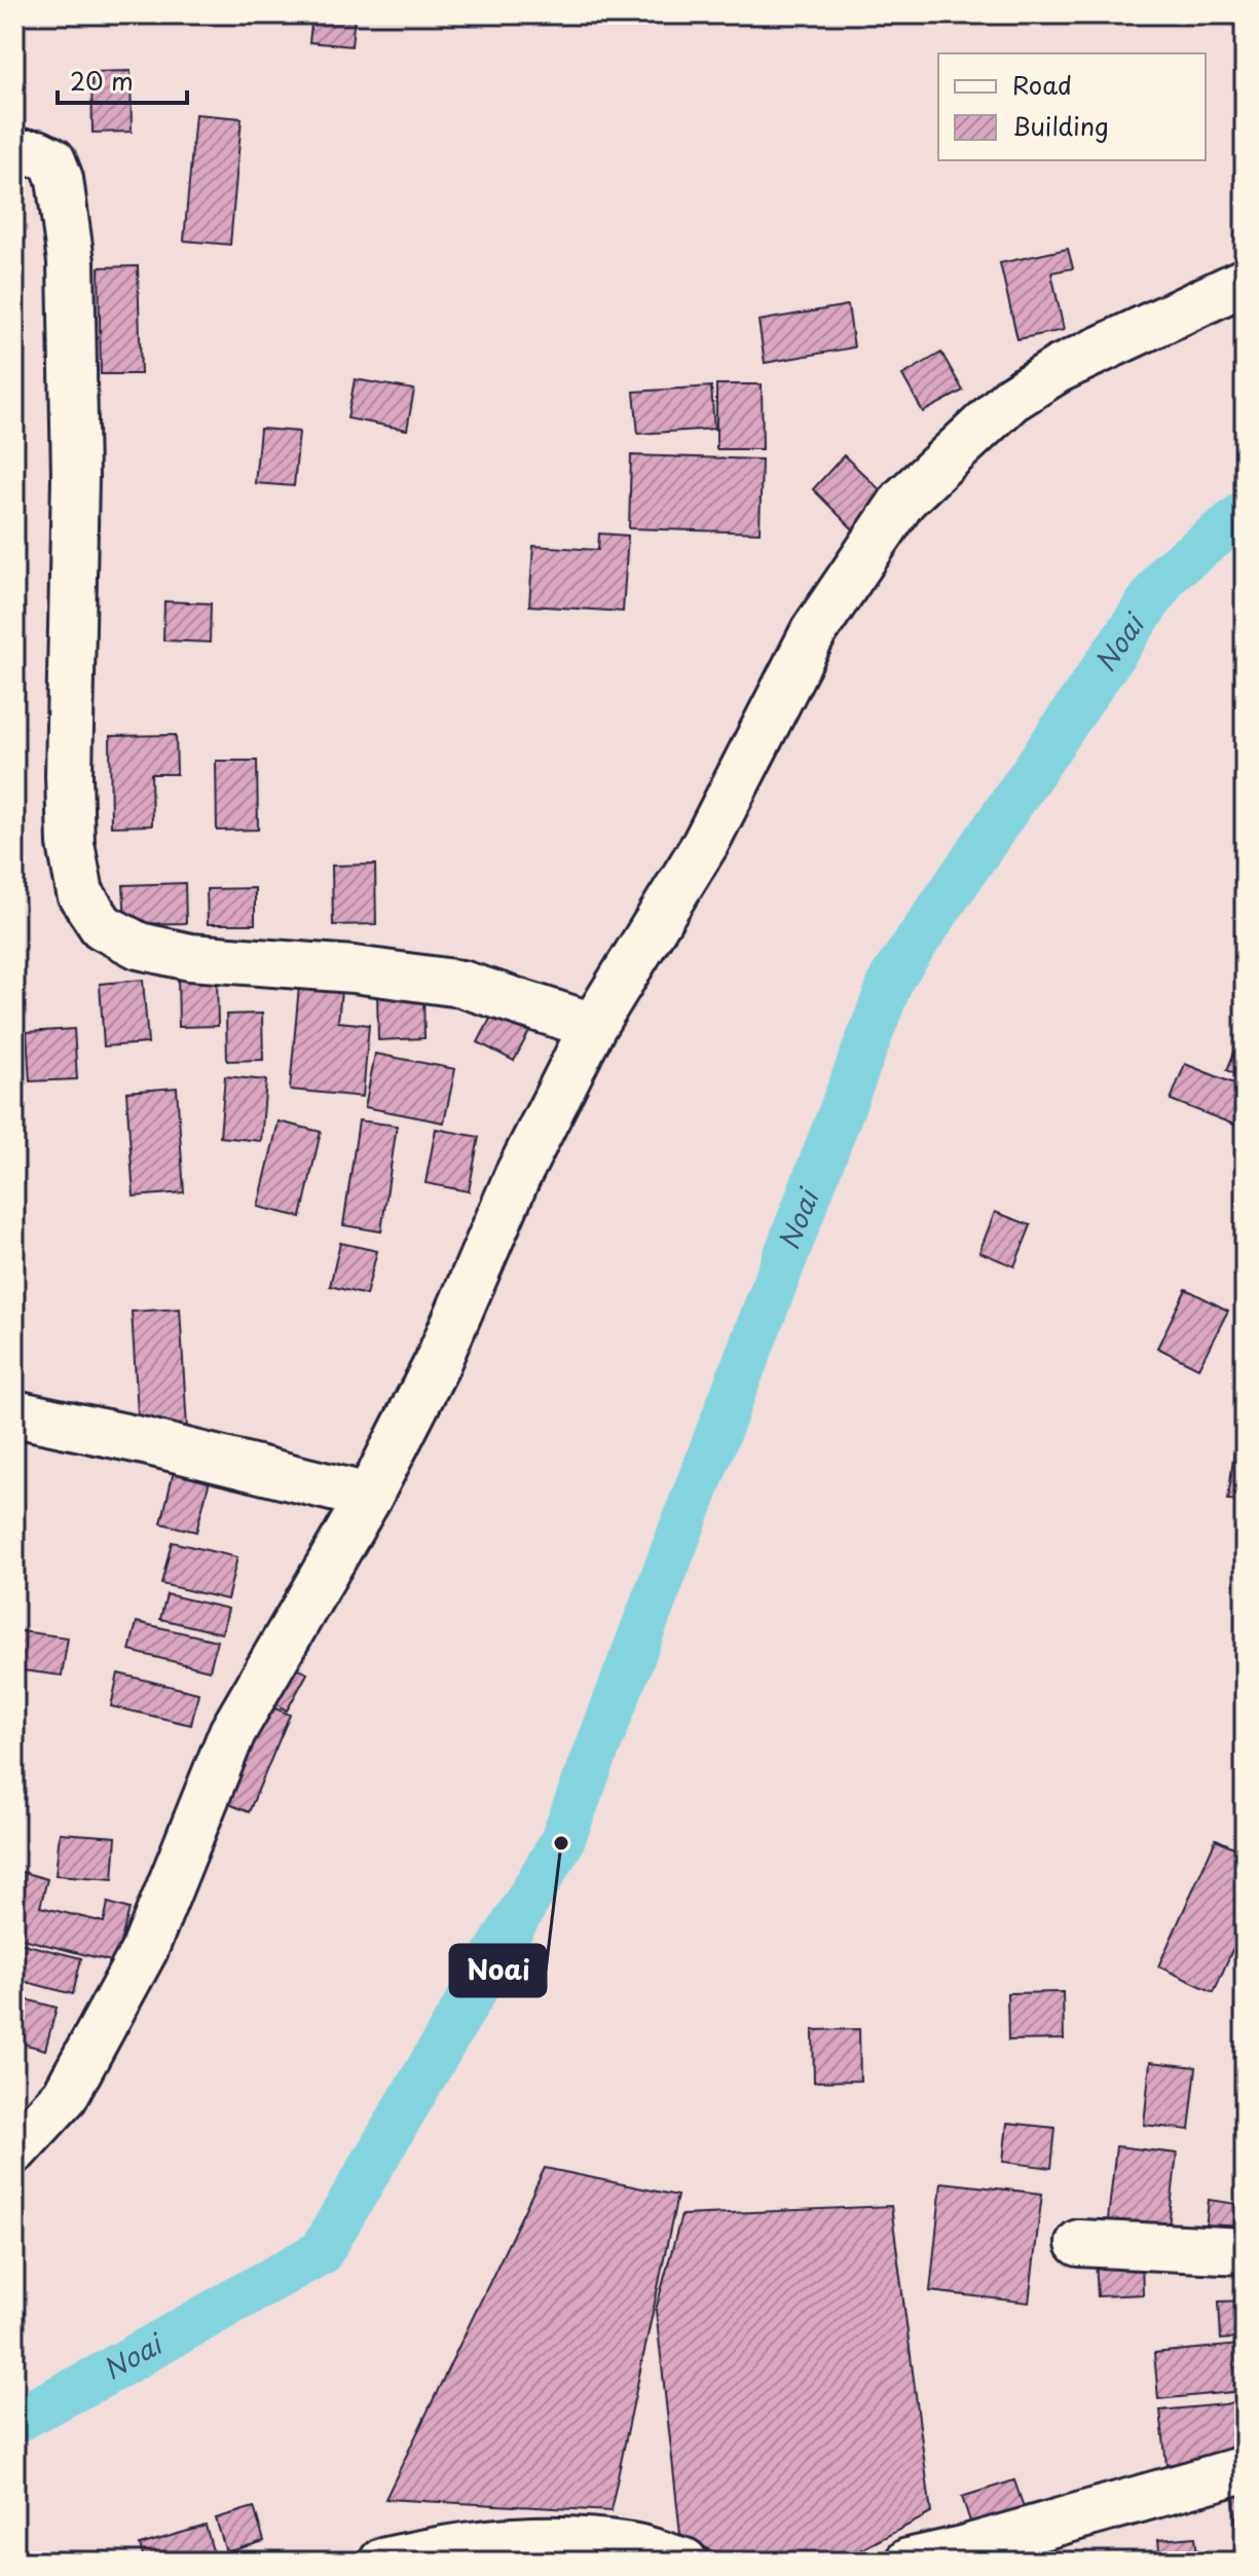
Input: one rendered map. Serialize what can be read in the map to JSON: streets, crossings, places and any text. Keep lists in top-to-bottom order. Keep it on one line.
{"water":["Noai"],"places":["Noai"],"legend":["Road","Building"],"scale_bar":"20 m"}
